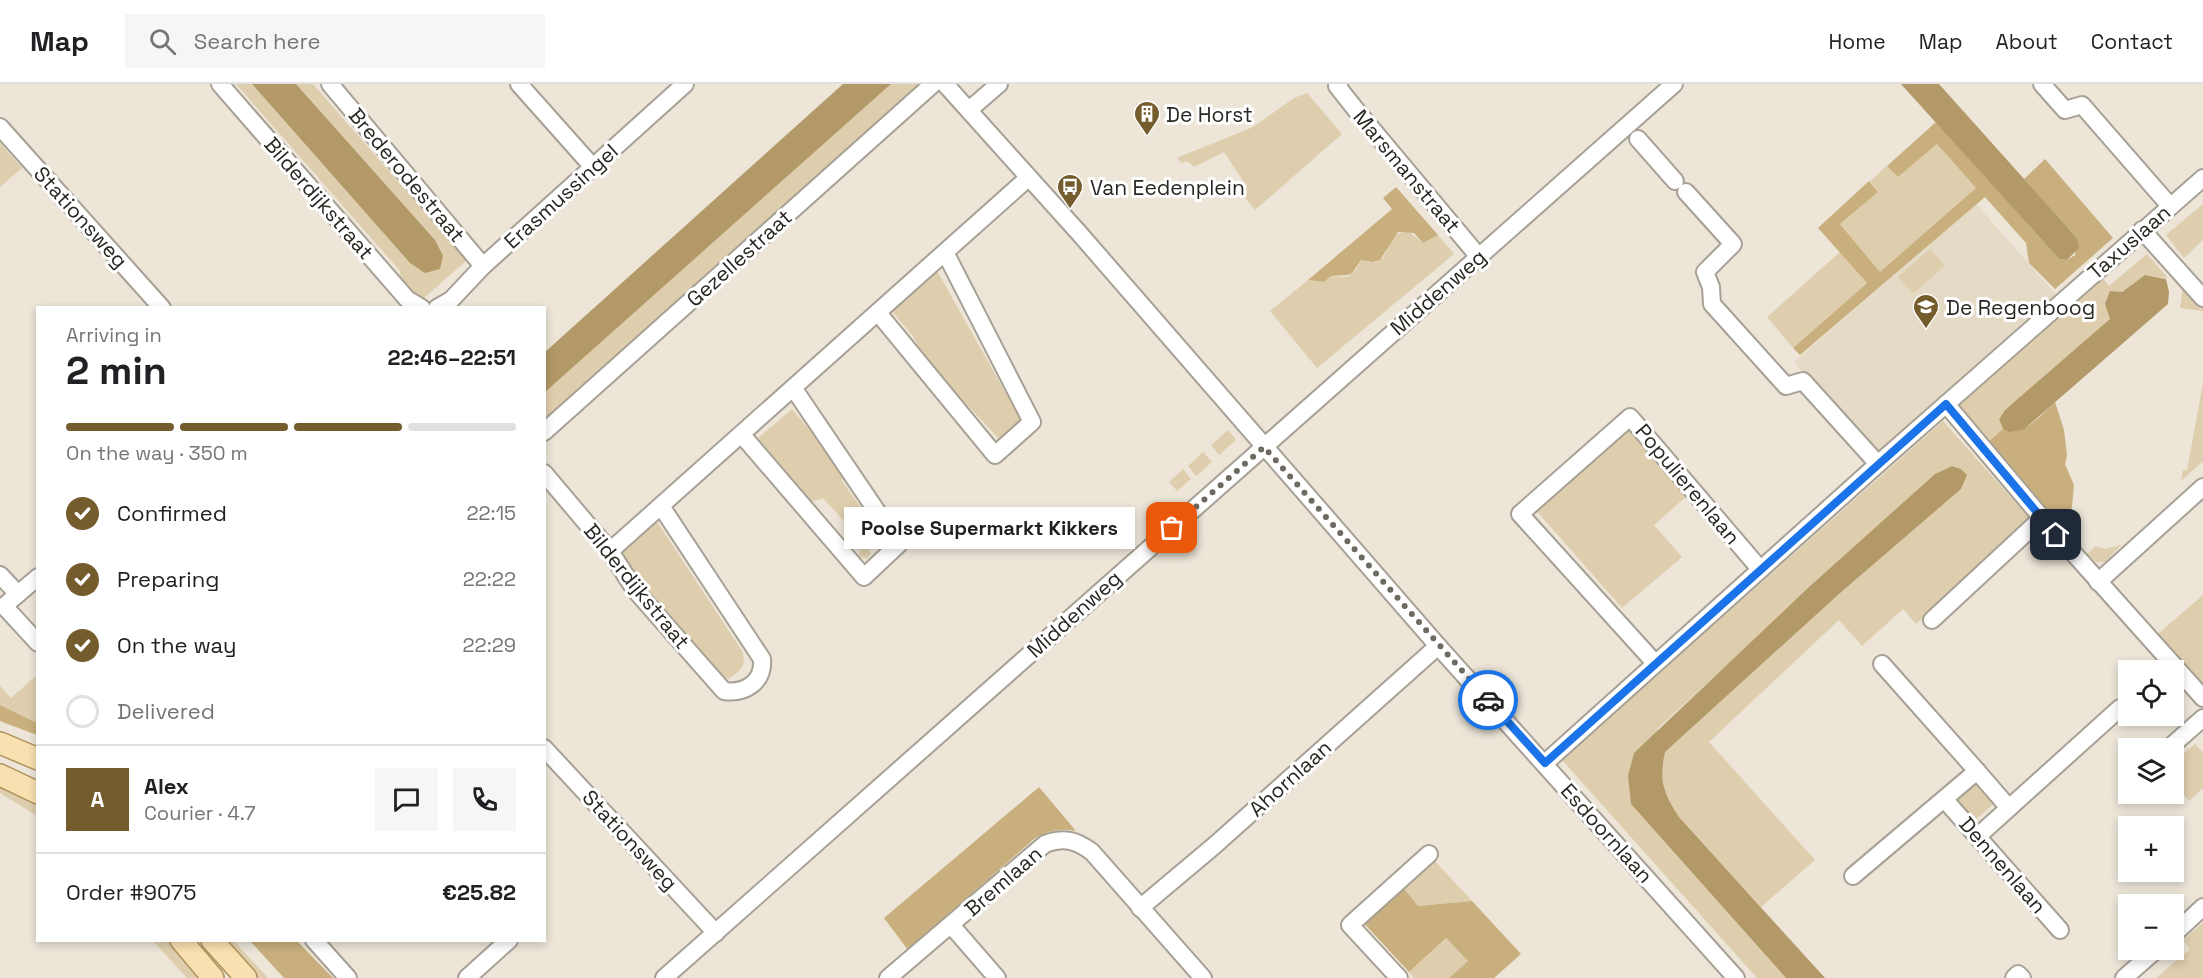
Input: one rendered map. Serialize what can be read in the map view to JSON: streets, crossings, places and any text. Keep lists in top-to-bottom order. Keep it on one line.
{"streets":{"street":["Marsmanstraat","Brederodestraat","Erasmussingel","Bilderdijkstraat","Stationsweg","Taxuslaan","Gezellestraat","Middenweg","Populierenlaan","Ahornlaan","Esdoornlaan","Dennenlaan","Bremlaan"]},"crossings":[["Marsmanstraat","Middenweg"],["Brederodestraat","Erasmussingel"],["Stationsweg","Middenweg"],["Taxuslaan","Populierenlaan"],["Taxuslaan","Esdoornlaan"],["Middenweg","Esdoornlaan"],["Ahornlaan","Esdoornlaan"],["Ahornlaan","Bremlaan"]],"places":{"building":["De Horst"],"bus stop":["Van Eedenplein"],"school or university":["De Regenboog"],"other":["Poolse Supermarkt Kikkers"]},"page":{"header":"Map","search":"Search here","nav":["Home","Map","About","Contact"],"heading":["2 min","Arriving in","22:46–22:51"],"panel":["Alex","Courier · 4.7","Order #9075","€25.82"],"bar":"On the way · 350 m","list":[["Confirmed","22:15"],["Preparing","22:22"],["On the way","22:29"],"Delivered"],"bubble":"Poolse Supermarkt Kikkers","map_buttons":["+","−"],"round":"A"}}
